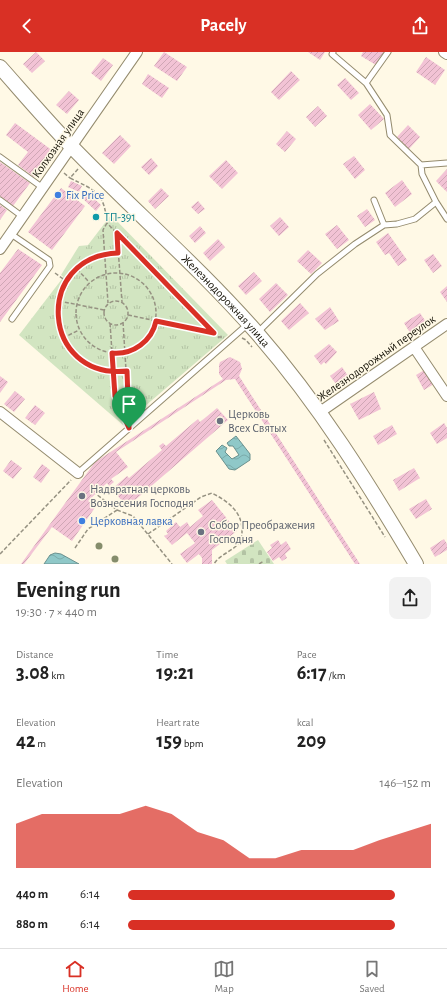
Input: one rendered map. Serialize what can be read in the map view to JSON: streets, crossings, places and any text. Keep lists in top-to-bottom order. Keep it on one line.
{"streets":{"street":["Колхозная улица","Железнодорожная улица","Железнодорожный переулок"]},"crossings":[["Колхозная улица","Железнодорожная улица"],["Железнодорожная улица","Железнодорожный переулок"]],"places":["Fix Price","ТП-391","Церковь Всех Святых","Надвратная церковь Вознесения Господня","Церковная лавка","Собор Преображения Господня"],"page":{"header":"Pacely","heading":["Evening run","19:30 · 7 × 440 m"],"stats":[["Distance","3.08 km"],["Time","19:21"],["Pace","6:17 /km"],["Elevation","42 m"],["Heart rate","159 bpm"],["kcal","209"]],"chart":["Elevation","146–152 m"],"list":[{"name":"440 m","note":"6:14"},{"name":"880 m","note":"6:14"}],"tabs":["Home","Map","Saved"]}}
